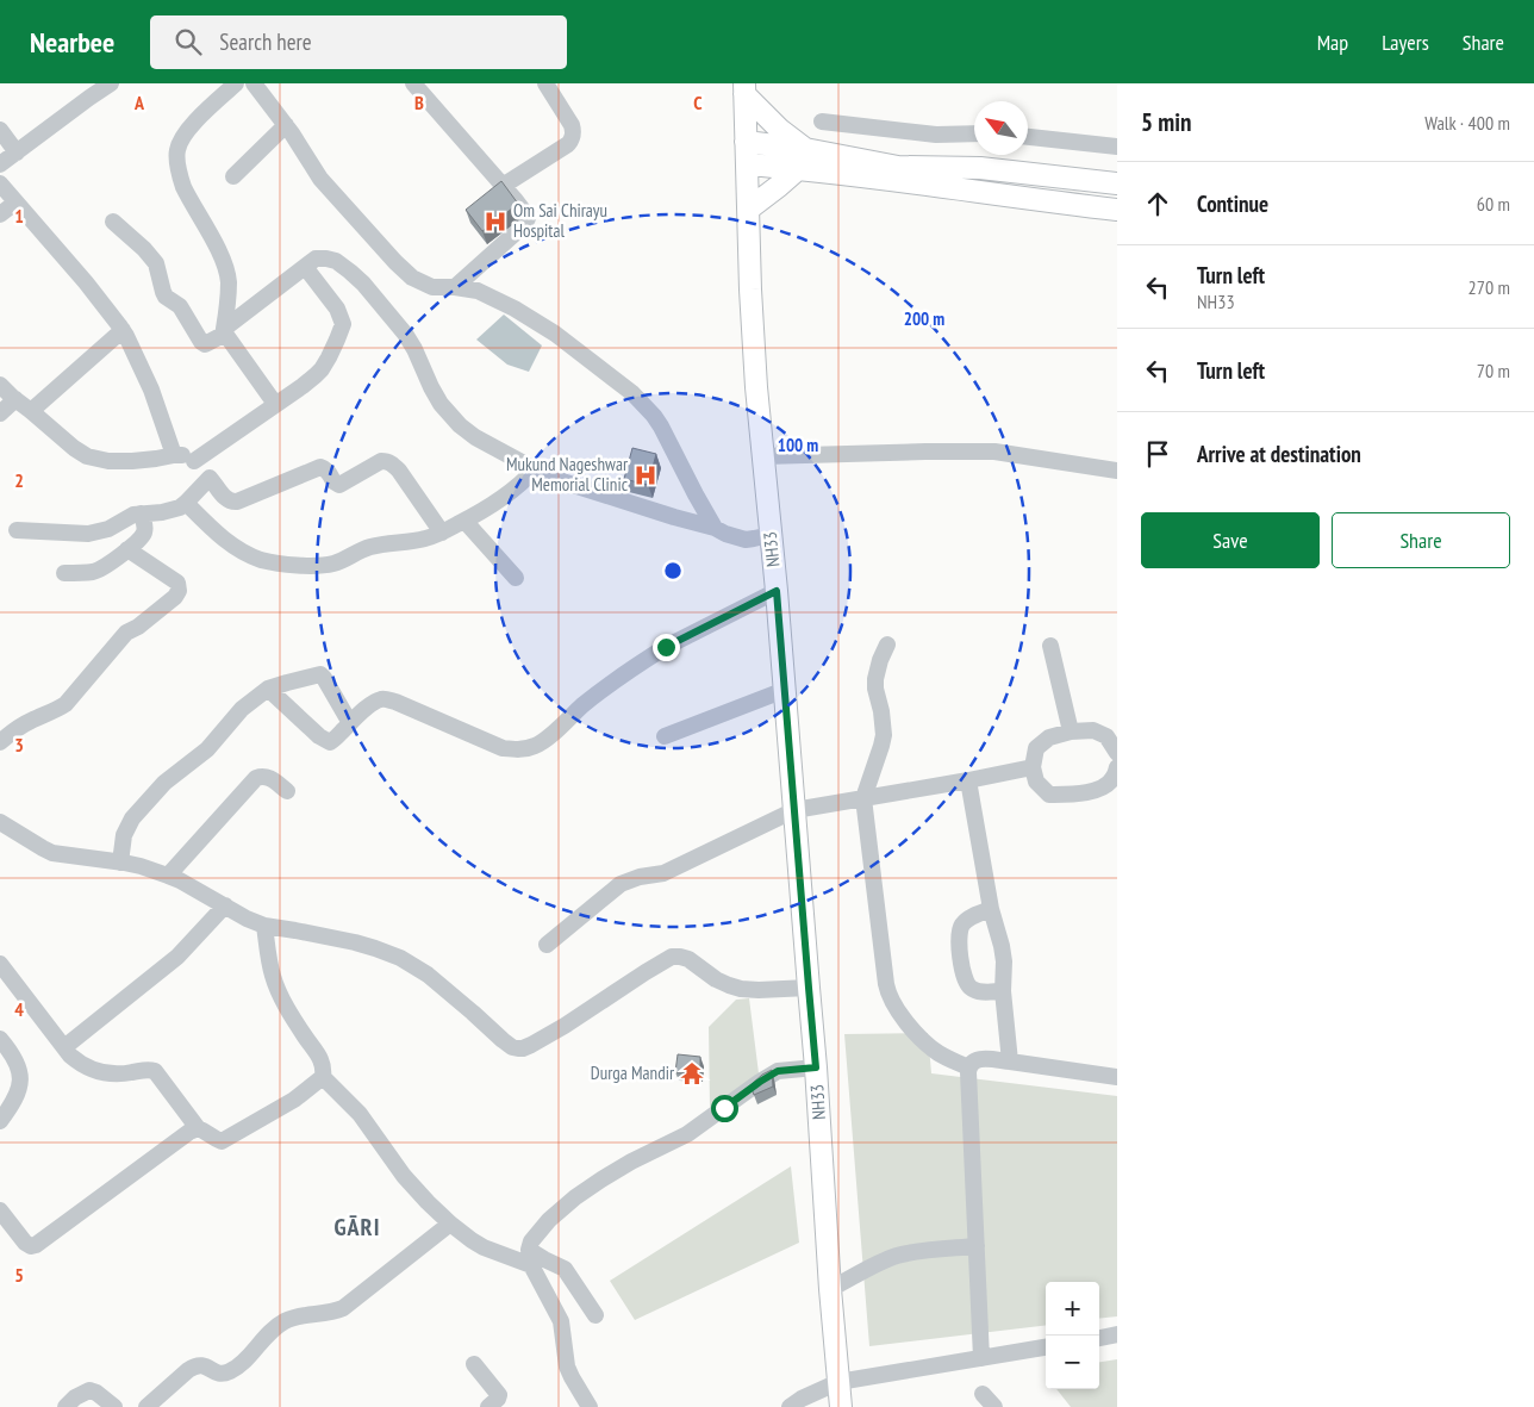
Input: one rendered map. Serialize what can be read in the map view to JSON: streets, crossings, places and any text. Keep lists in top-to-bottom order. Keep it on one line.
{"streets":{"main road":["NH33"]},"districts":["GĀRI"],"places":{"hospital":["Om Sai Chirayu Hospital","Mukund Nageshwar Memorial Clinic"],"temple":["Durga Mandir"]},"north":"top left","page":{"header":"Nearbee","search":"Search here","nav":["Map","Layers","Share"],"heading":["5 min","Walk · 400 m"],"list":[["Continue","60 m"],["Turn left","NH33","270 m"],["Turn left","70 m"],"Arrive at destination"],"buttons":["Save","Share"],"map_buttons":["+","−"]},"grid":{"columns":["A","B","C"],"rows":["1","2","3","4","5"]},"rings":["200 m","100 m"]}
